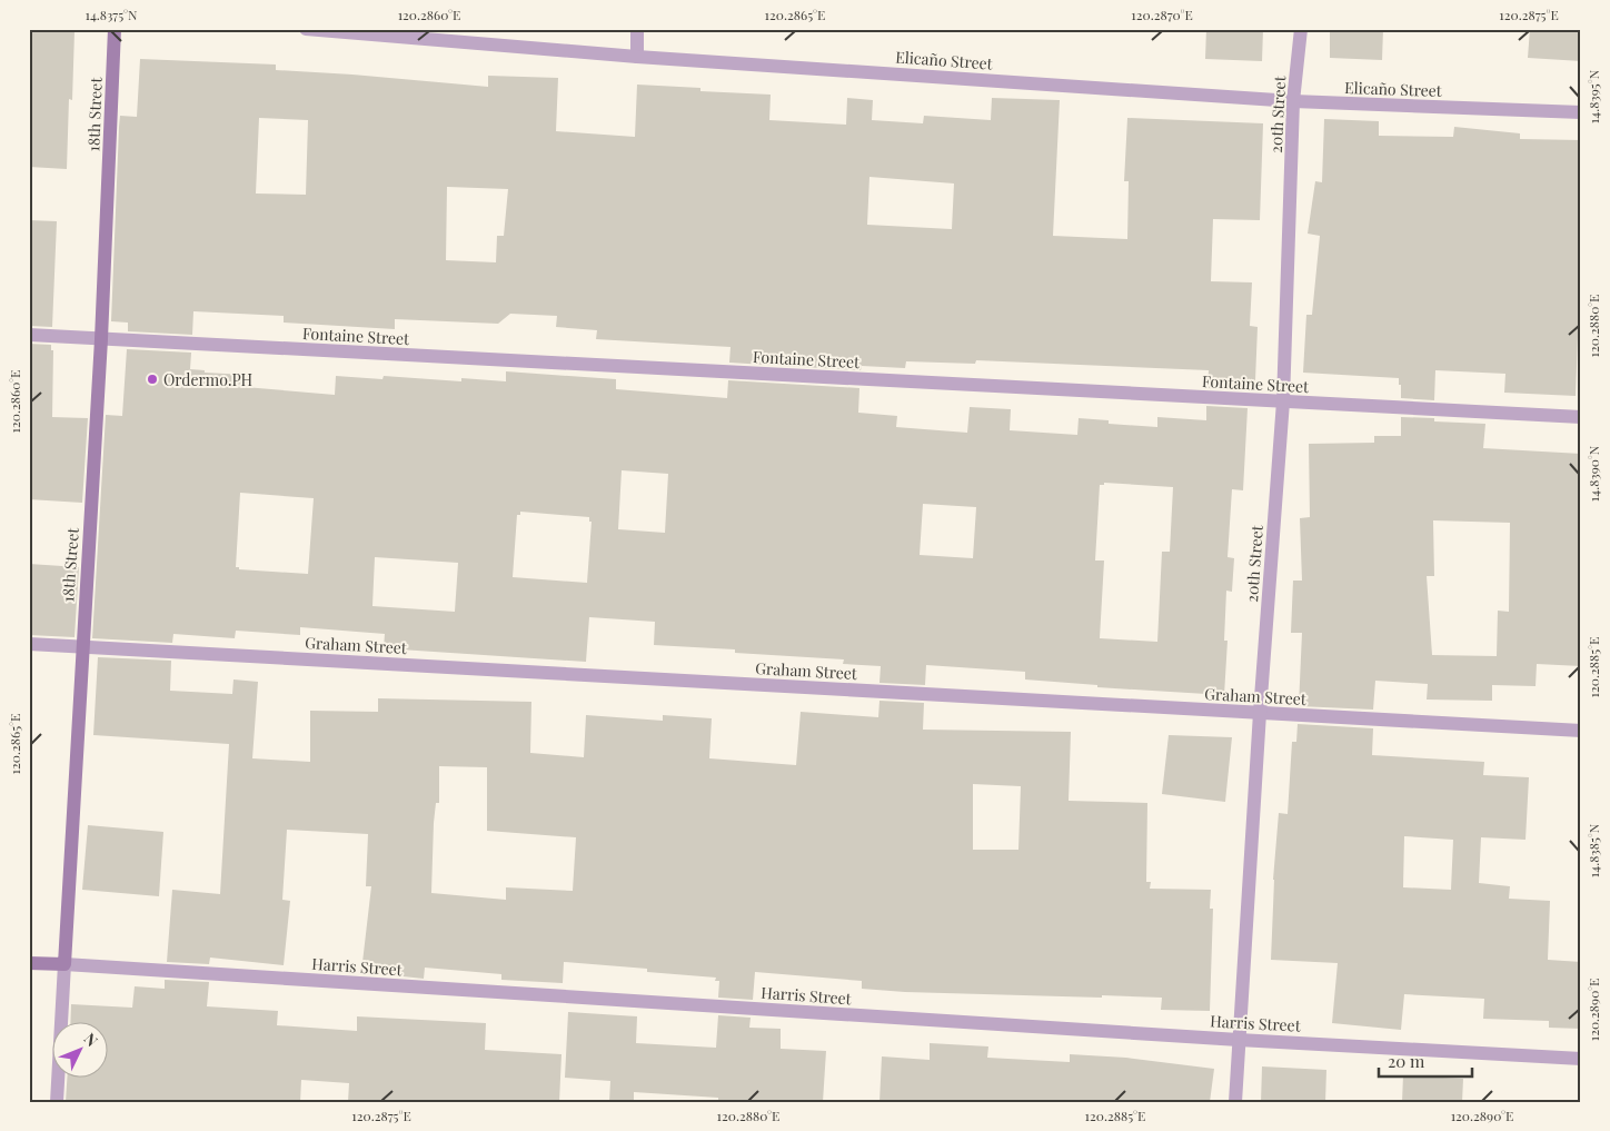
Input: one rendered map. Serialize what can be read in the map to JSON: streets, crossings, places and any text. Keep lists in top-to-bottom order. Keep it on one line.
{"streets":{"main road":["18th Street","Harris Street"],"street":["Elicaño Street","20th Street","Fontaine Street","Graham Street"]},"crossings":[["Elicaño Street","20th Street"],["18th Street","Fontaine Street"],["18th Street","Graham Street"],["18th Street","Harris Street"],["20th Street","Fontaine Street"],["20th Street","Graham Street"],["20th Street","Harris Street"]],"places":["Ordermo.PH"],"scale_bar":"20 m","north":"top right","coordinates":["14.8375°N","120.2860°E","120.2865°E","120.2870°E","120.2875°E","14.8395°N","120.2880°E","14.8390°N","120.2885°E","14.8385°N","120.2890°E"]}
